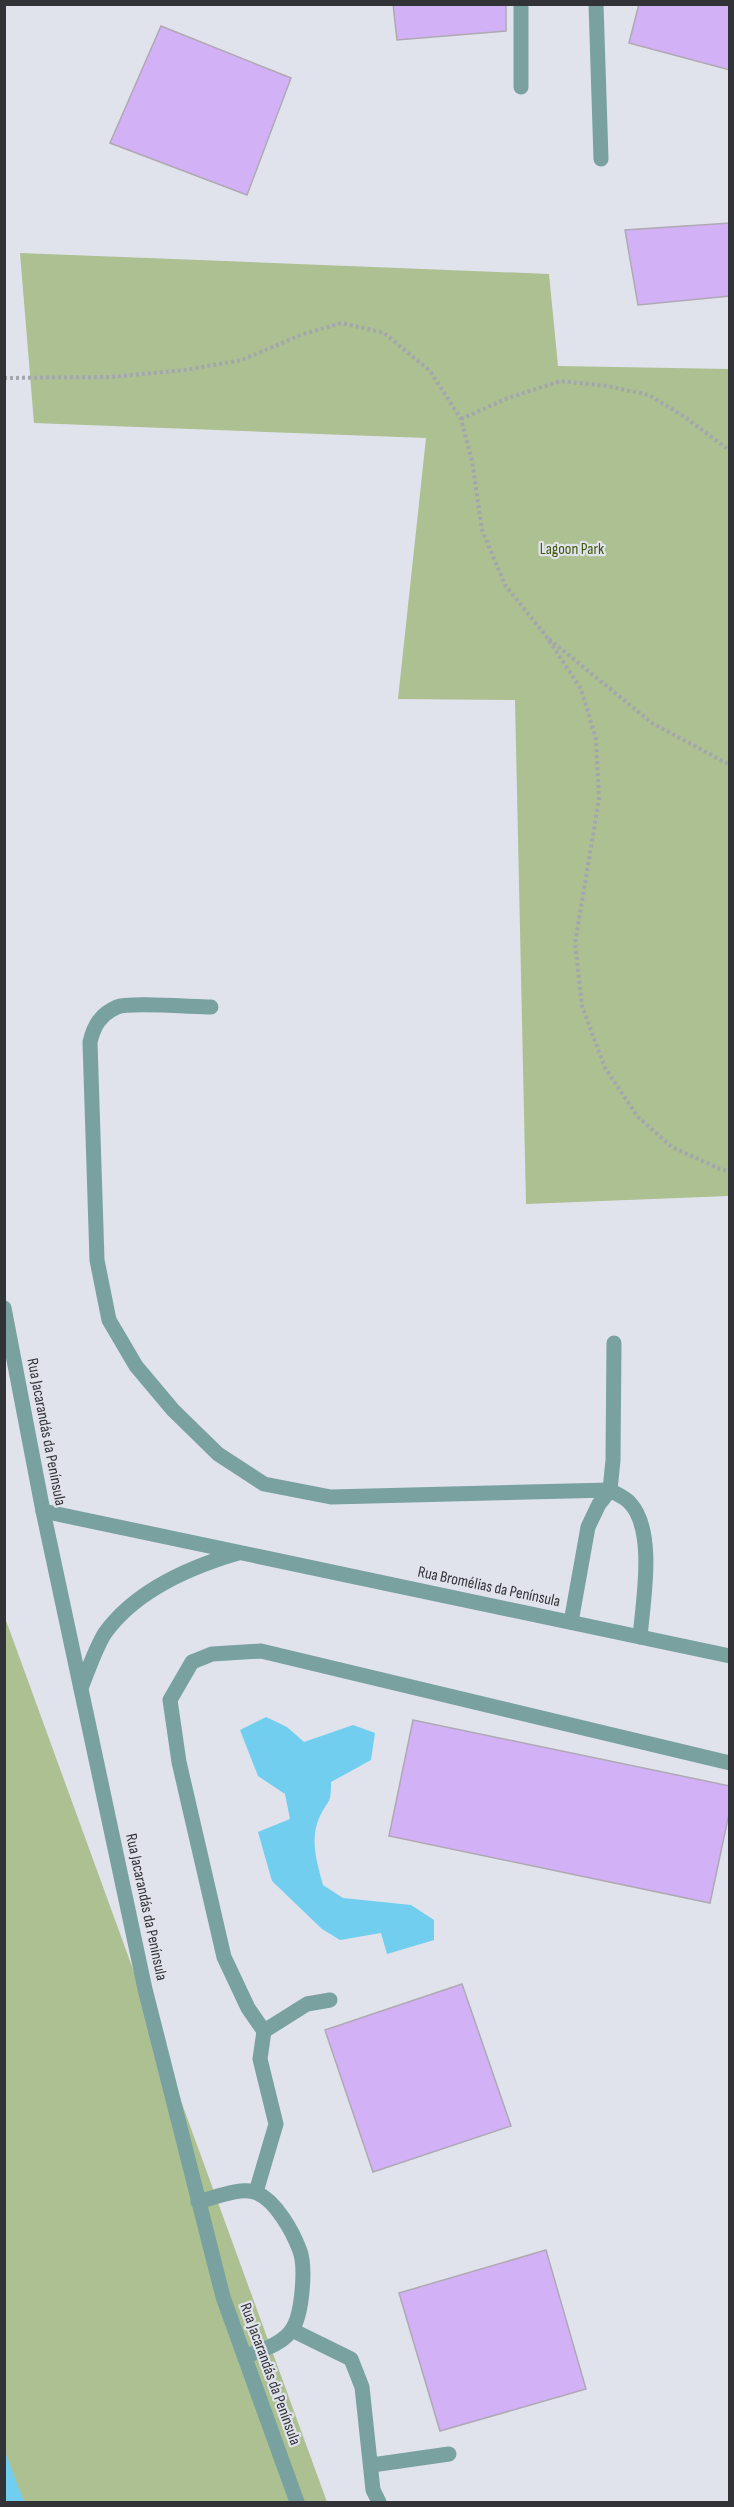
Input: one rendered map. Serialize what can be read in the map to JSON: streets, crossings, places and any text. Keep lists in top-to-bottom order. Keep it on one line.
{"streets":{"street":["Rua Jacarandás da Península","Rua Bromélias da Península"]},"crossings":[["Rua Jacarandás da Península","Rua Bromélias da Península"]],"parks":["Lagoon Park"]}
